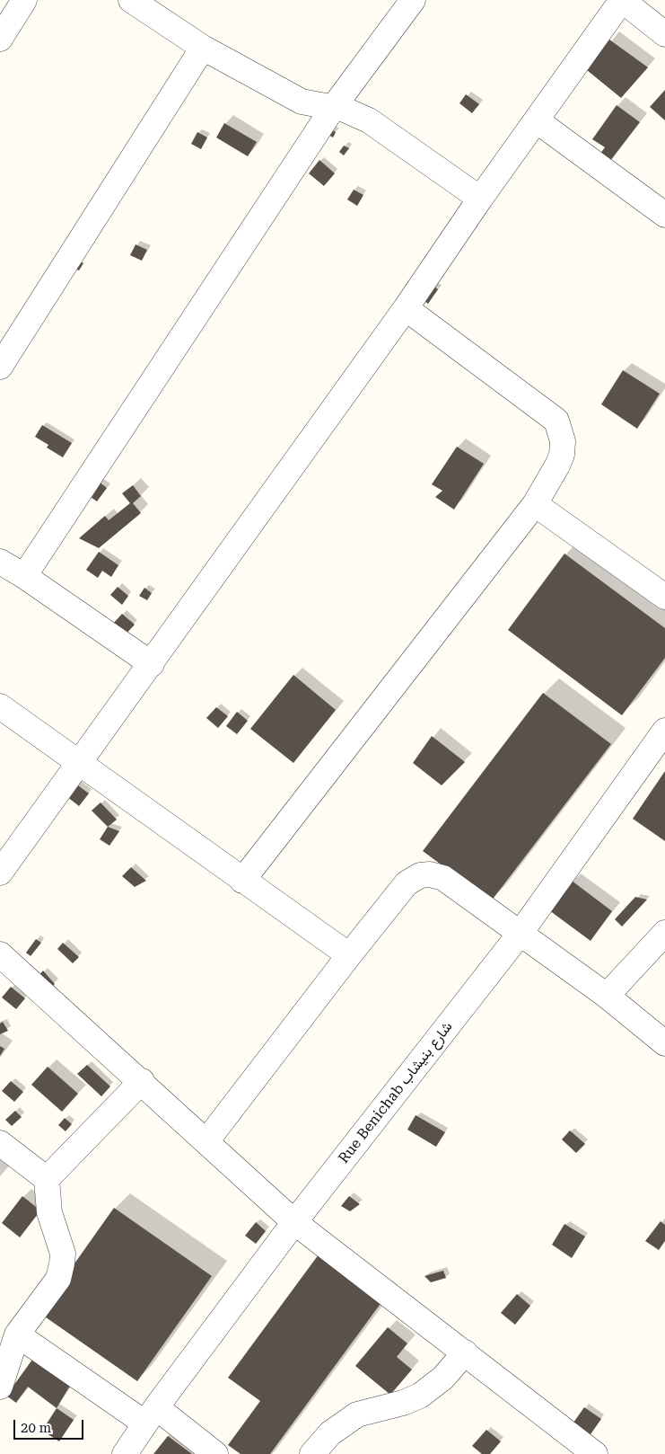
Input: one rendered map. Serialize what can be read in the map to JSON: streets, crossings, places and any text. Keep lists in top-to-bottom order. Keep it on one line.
{"streets":{"street":["Rue Benichab شارع بنيشاب"]},"scale_bar":"20 m"}
